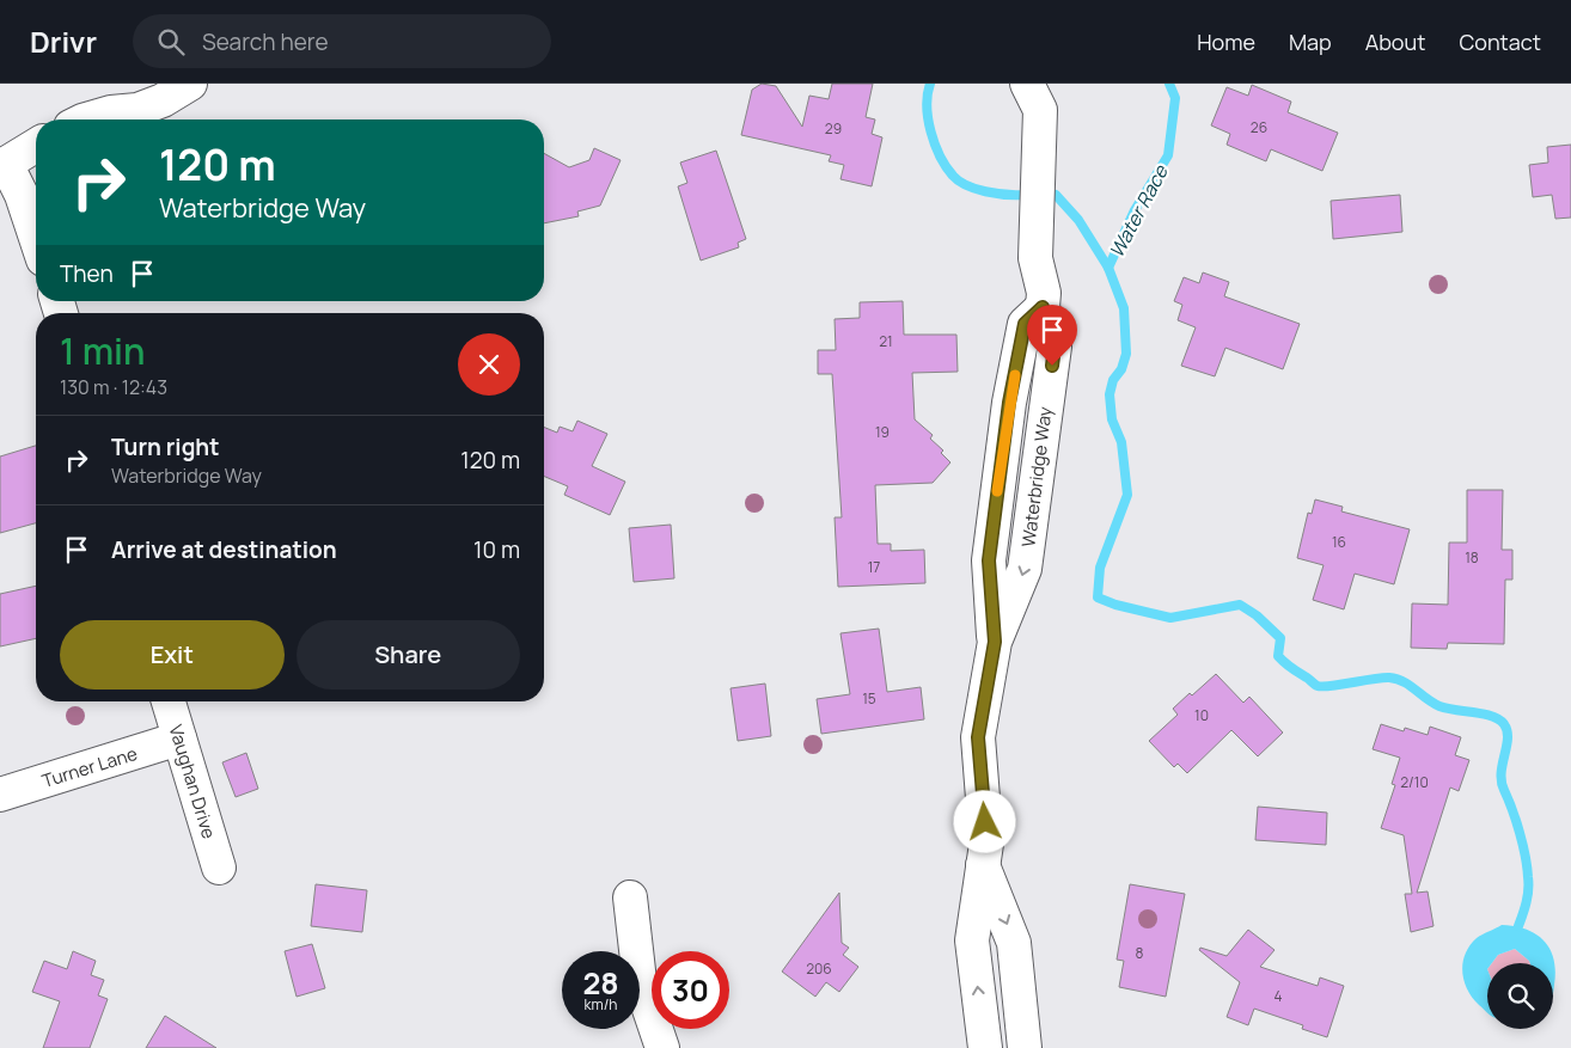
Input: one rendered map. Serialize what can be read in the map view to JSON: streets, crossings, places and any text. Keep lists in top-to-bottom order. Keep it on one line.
{"streets":{"street":["Waterbridge Way","Turner Lane","Vaughan Drive"]},"crossings":[["Turner Lane","Vaughan Drive"]],"water":["Water Race"],"house_numbers":["26","29","21","19","16","18","17","15","10","2/10","8","206","4"],"page":{"header":"Drivr","search":"Search here","nav":["Home","Map","About","Contact"],"turn":["120 m","Waterbridge Way"],"then":"Then","heading":["1 min","130 m · 12:43"],"list":[{"name":"Turn right","note":"Waterbridge Way","value":"120 m"},{"name":"Arrive at destination","value":"10 m"}],"buttons":["Exit","Share"],"speed":"28 km/h","limit":"30"}}
